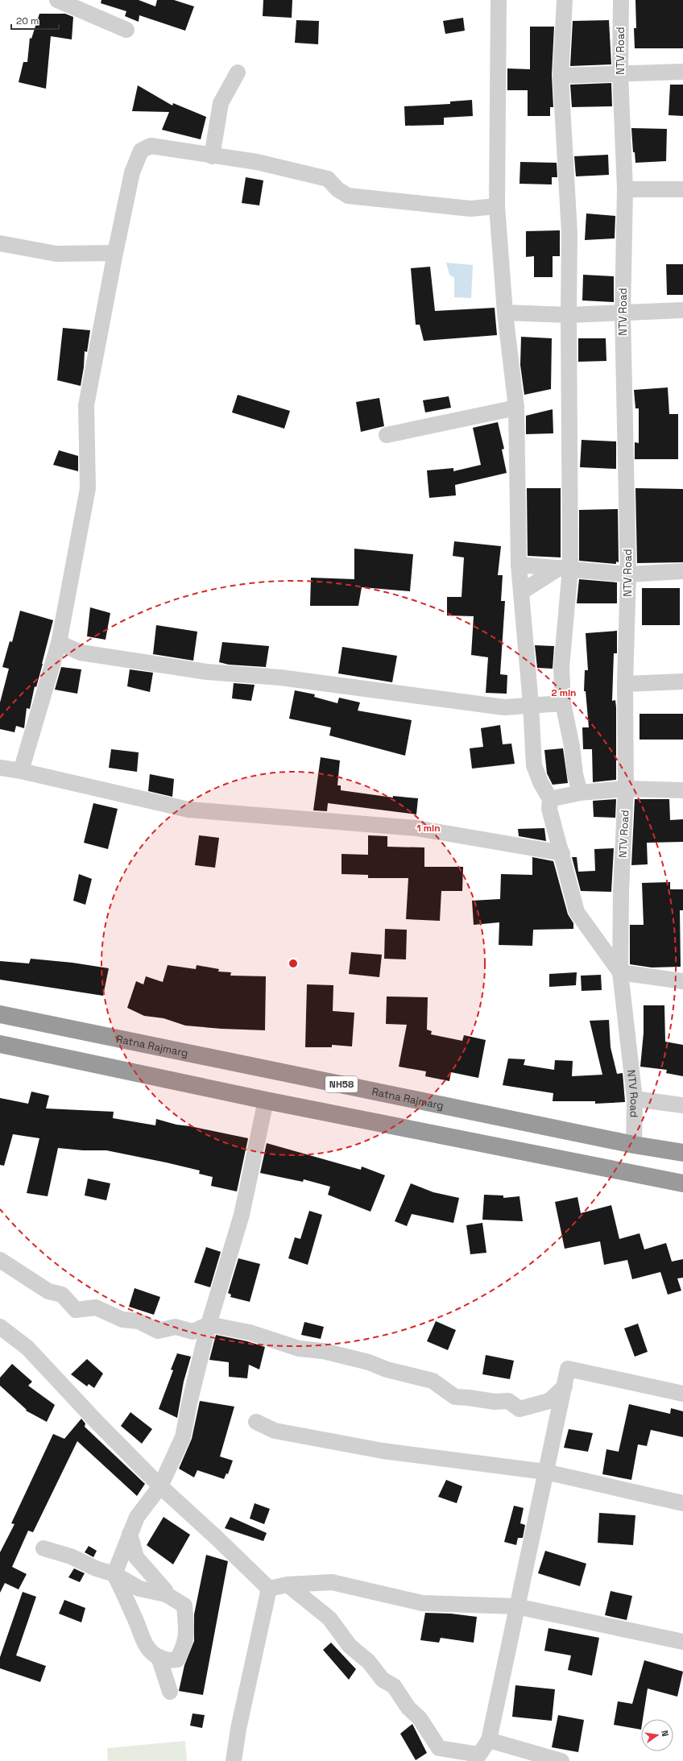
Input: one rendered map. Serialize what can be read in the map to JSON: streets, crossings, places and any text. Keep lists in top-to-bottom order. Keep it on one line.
{"streets":{"highway":["Ratna Rajmarg","NH58"],"street":["NTV Road"]},"crossings":[["NTV Road","Ratna Rajmarg"]],"scale_bar":"20 m","north":"right","rings":["2 min","1 min"]}
